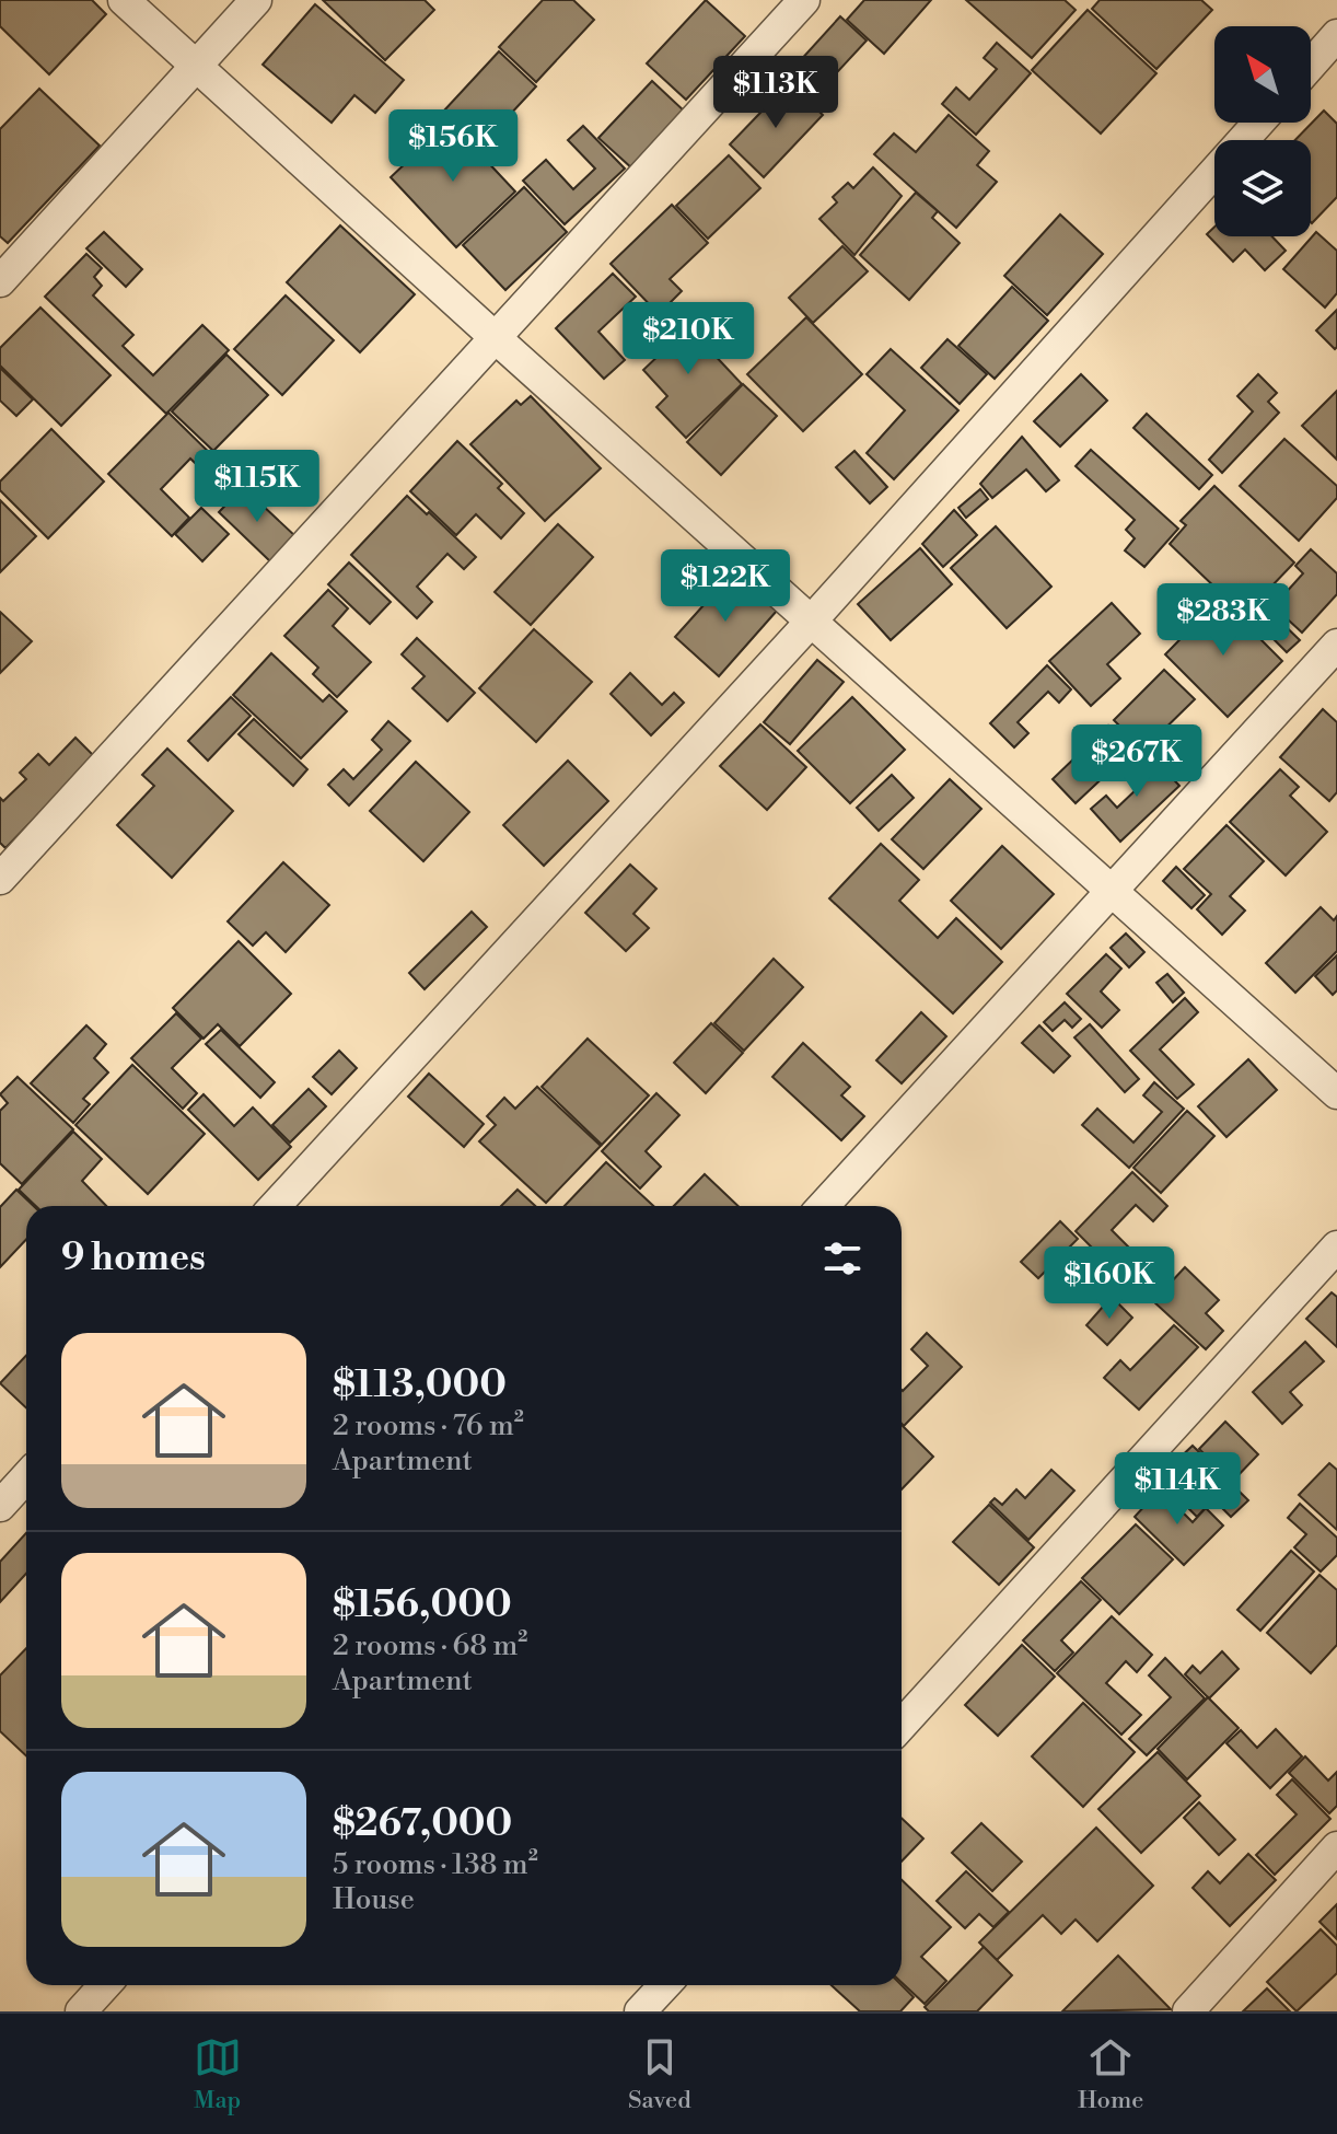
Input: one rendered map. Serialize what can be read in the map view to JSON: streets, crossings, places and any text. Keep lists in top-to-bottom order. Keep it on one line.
{"north":"top left","page":{"price":["$113K","$156K","$210K","$115K","$122K","$283K","$267K","$160K","$114K"],"heading":"9 homes","list":[{"name":"$113,000","note":"2 rooms · 76 m² · Apartment"},{"name":"$156,000","note":"2 rooms · 68 m² · Apartment"},{"name":"$267,000","note":"5 rooms · 138 m² · House"}],"tabs":["Map","Saved","Home"]}}
